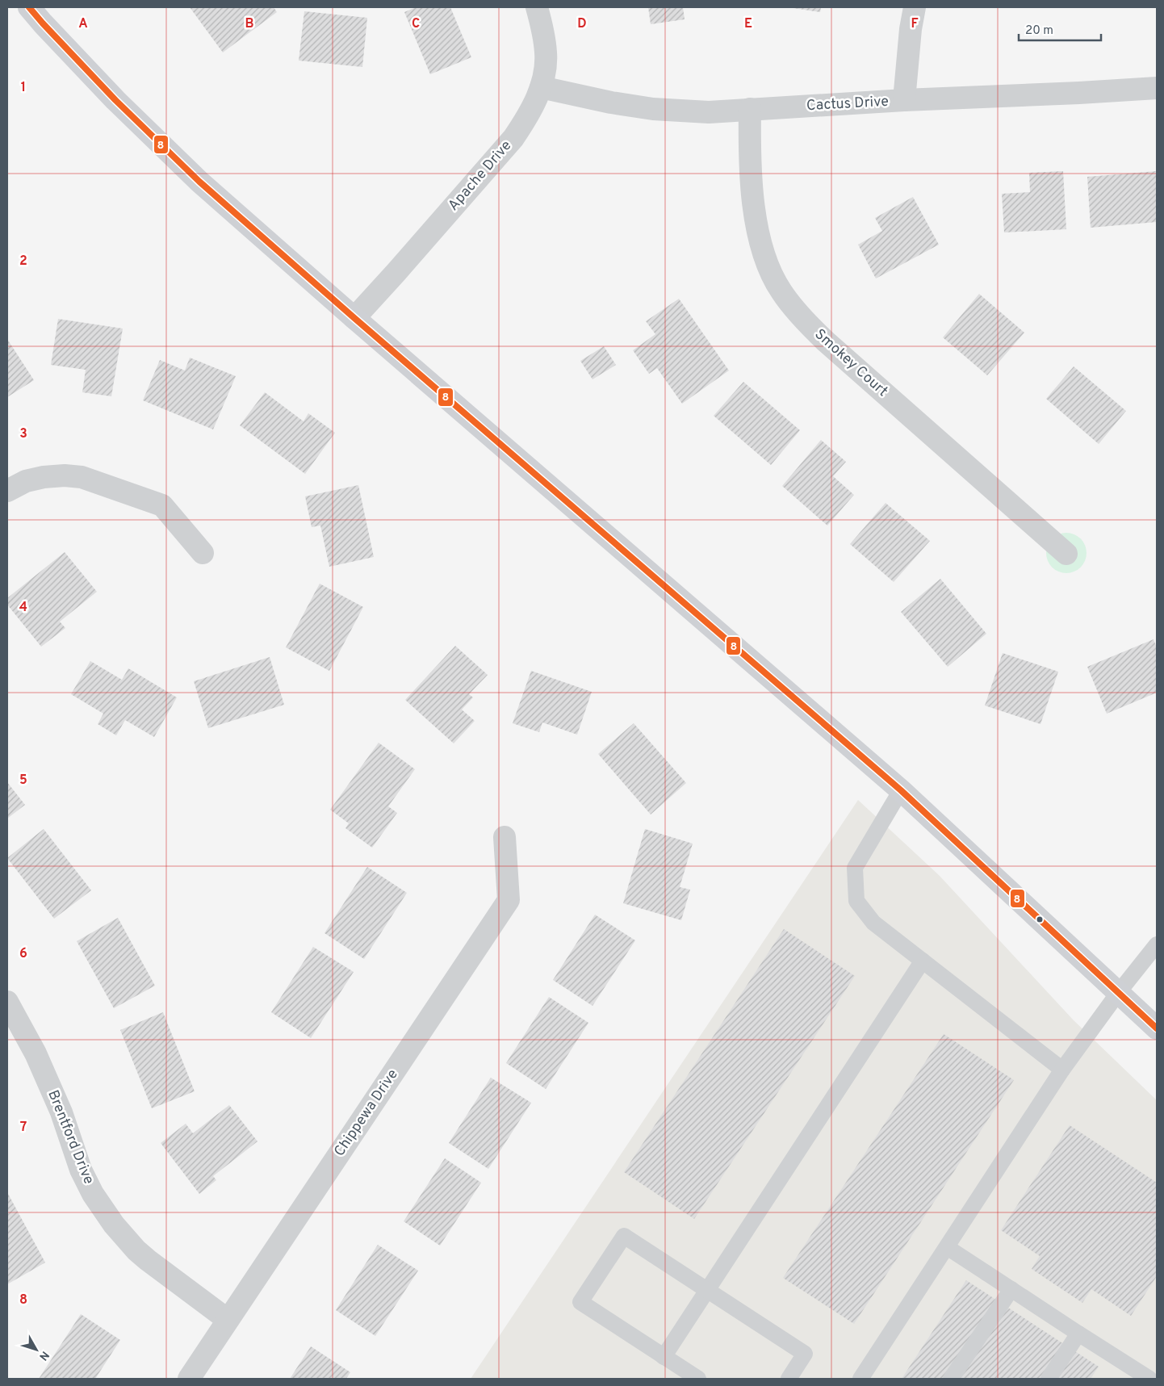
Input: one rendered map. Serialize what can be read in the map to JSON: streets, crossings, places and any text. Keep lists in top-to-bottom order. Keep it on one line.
{"streets":{"street":["Cactus Drive","Apache Drive","Smokey Court","Chippewa Drive","Brentford Drive"]},"crossings":[["Cactus Drive","Apache Drive"],["Cactus Drive","Smokey Court"],["Chippewa Drive","Brentford Drive"]],"lines":["transit line 8"],"scale_bar":"20 m","north":"bottom right","grid":{"columns":["A","B","C","D","E","F"],"rows":["1","2","3","4","5","6","7","8"]}}
